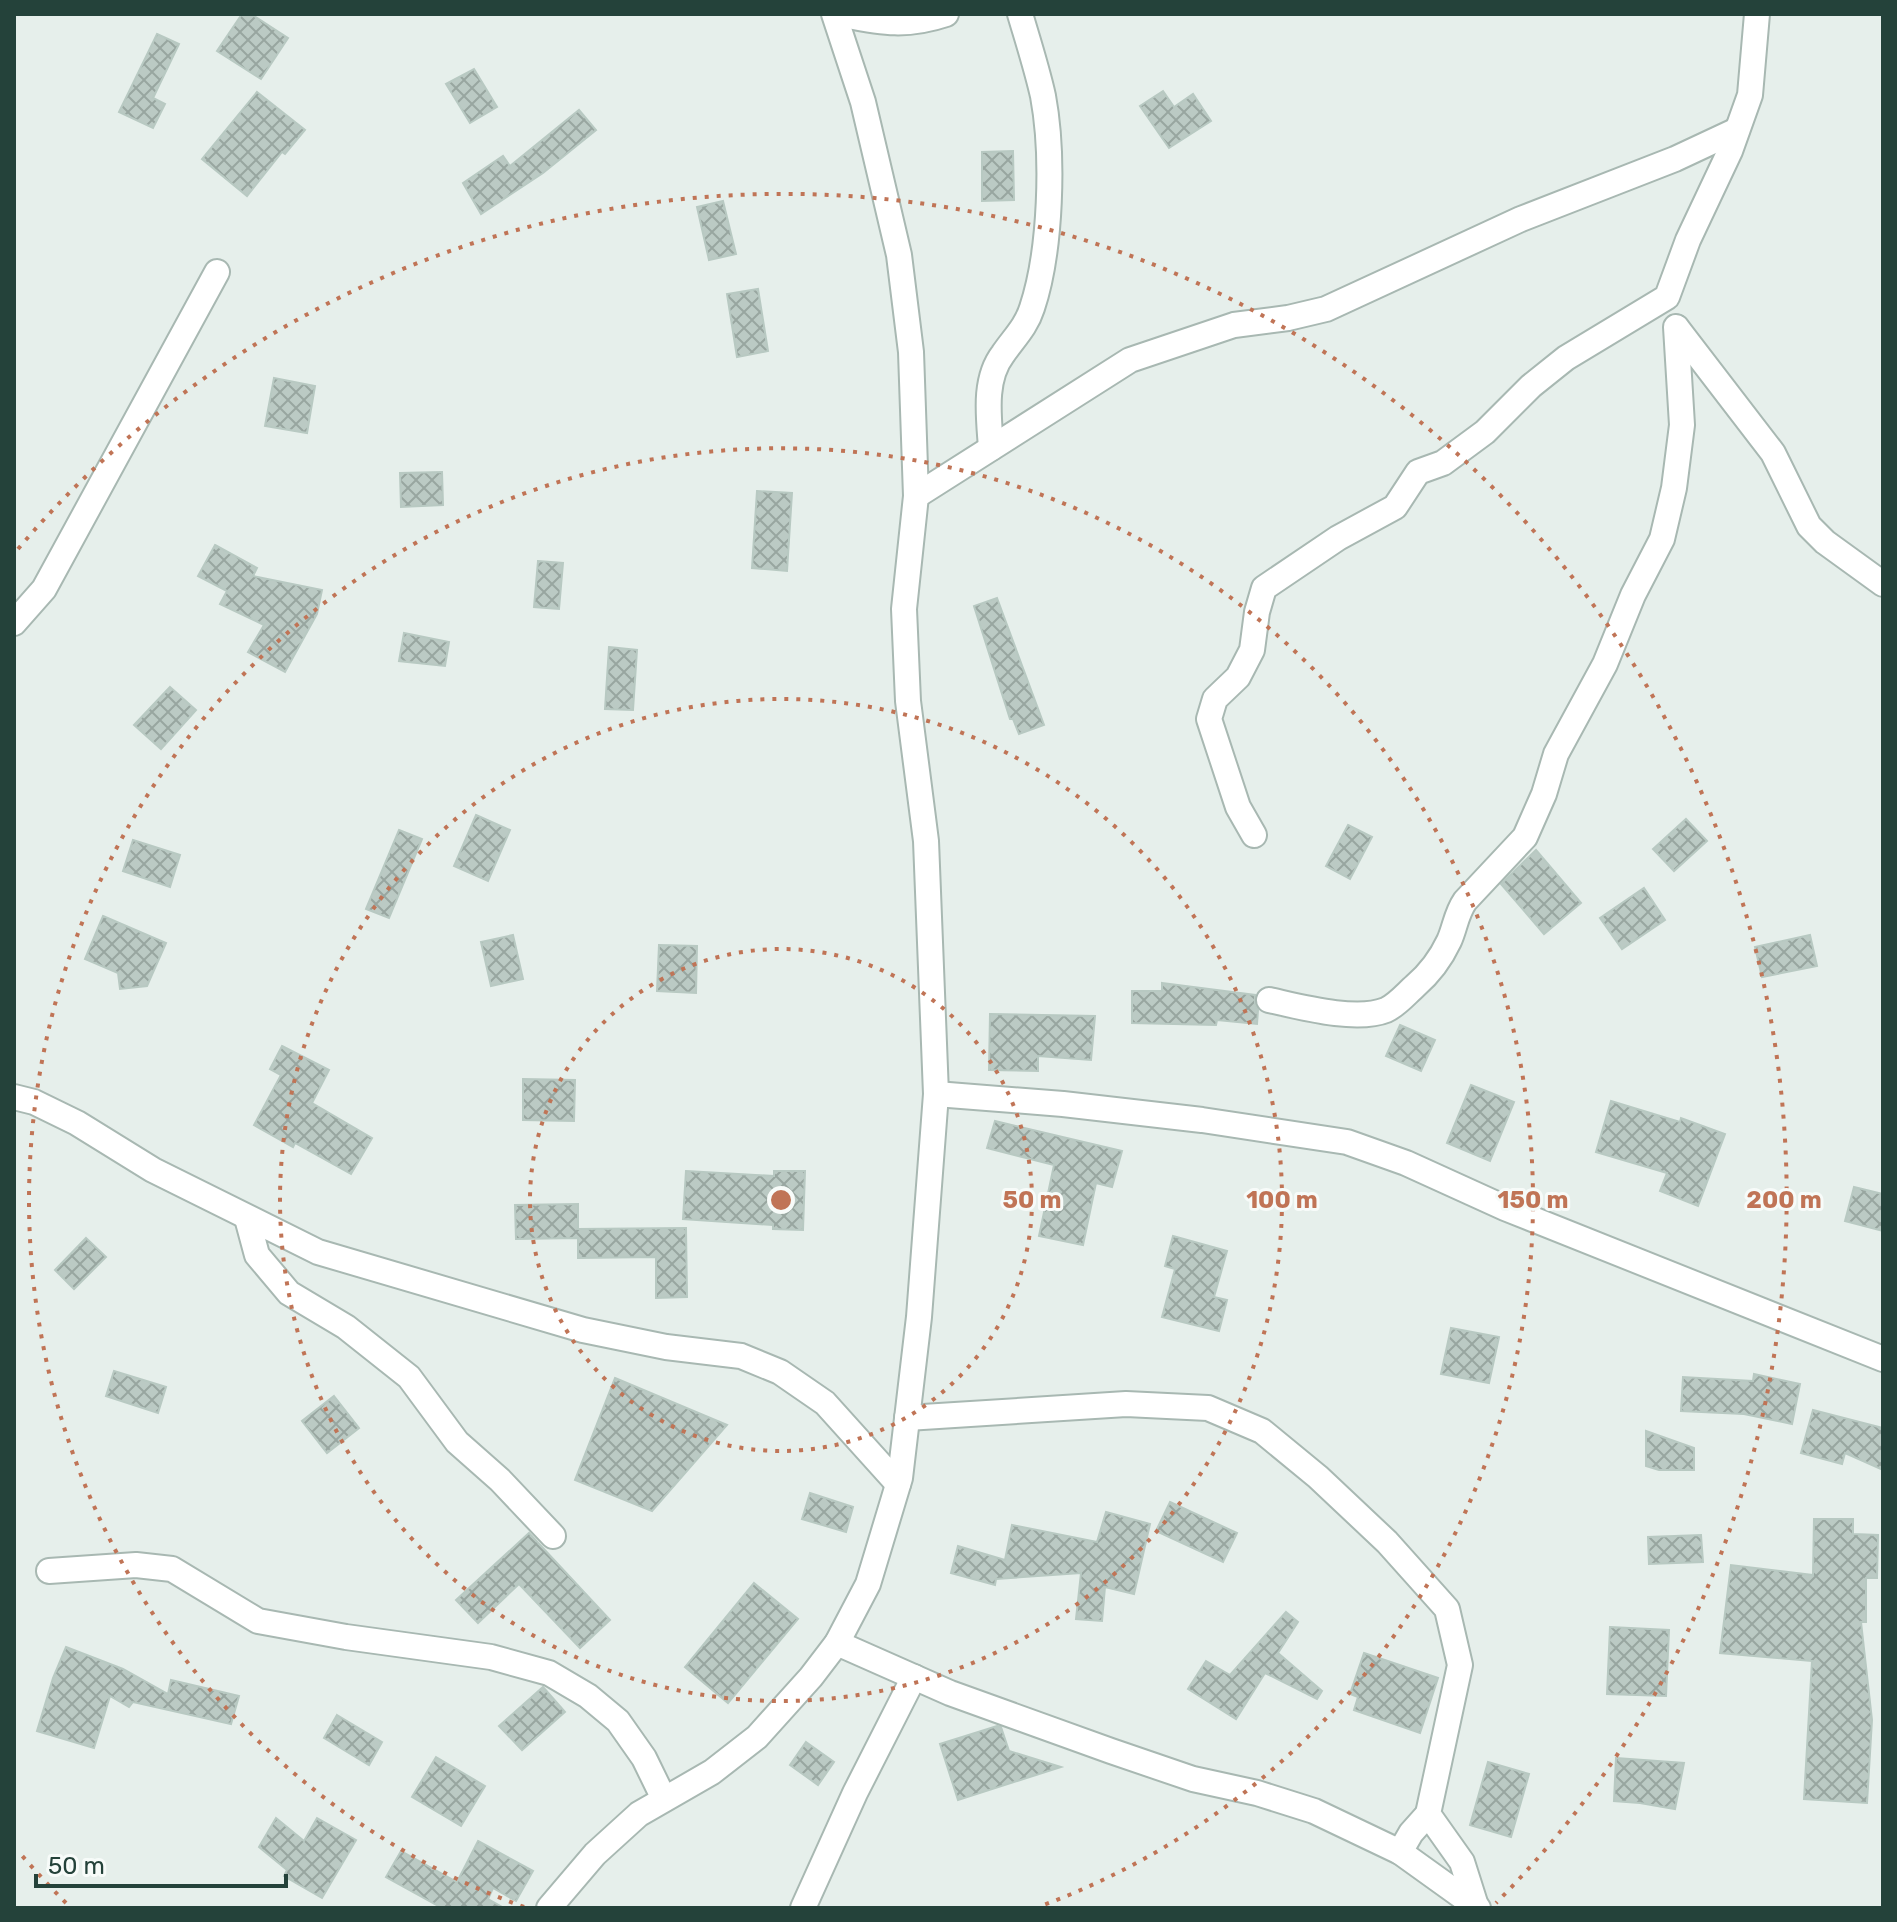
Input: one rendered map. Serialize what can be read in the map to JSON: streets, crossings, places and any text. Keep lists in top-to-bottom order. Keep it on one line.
{"scale_bar":"50 m","rings":["50 m","100 m","150 m","200 m"]}
